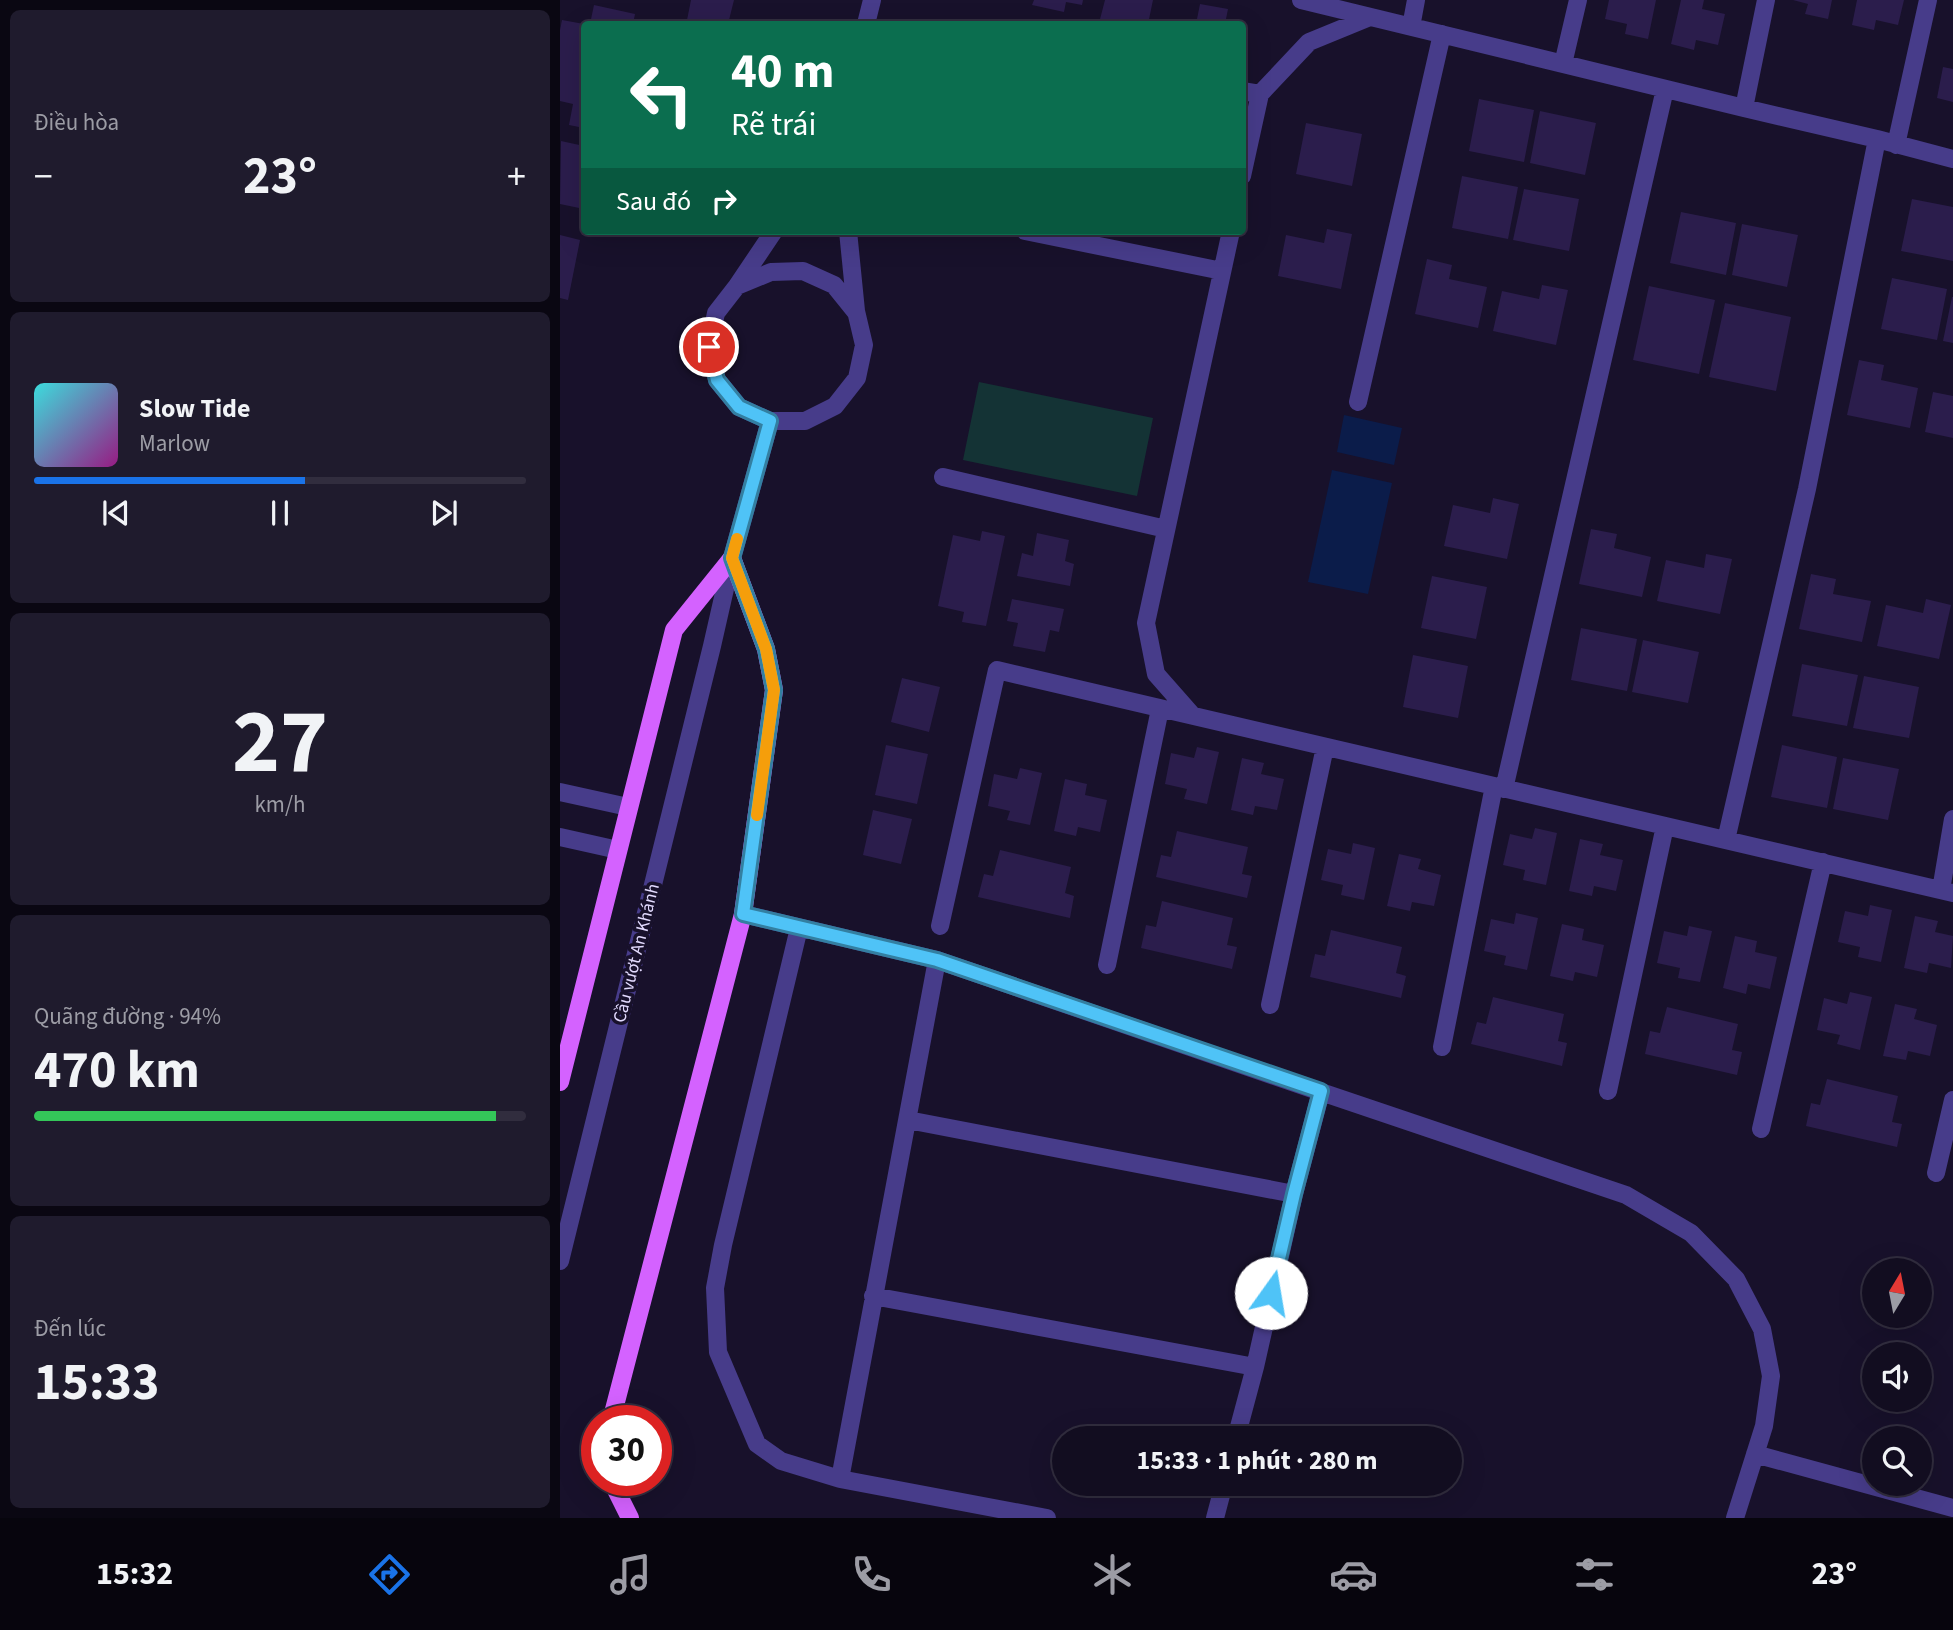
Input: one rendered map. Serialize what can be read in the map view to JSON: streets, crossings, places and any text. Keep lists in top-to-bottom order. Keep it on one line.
{"streets":{"street":["Cầu vượt An Khánh"]},"north":"top","page":{"tile":["Điều hòa",["27","km/h"],["Quãng đường · 94%","470 km"],["Đến lúc","15:33"]],"turn":["40 m","Rẽ trái"],"heat":["−","23°","+"],"then":"Sau đó","song":["Slow Tide","Marlow"],"limit":"30","trip":"15:33 · 1 phút · 280 m","tabs":["15:32","23°"]}}
